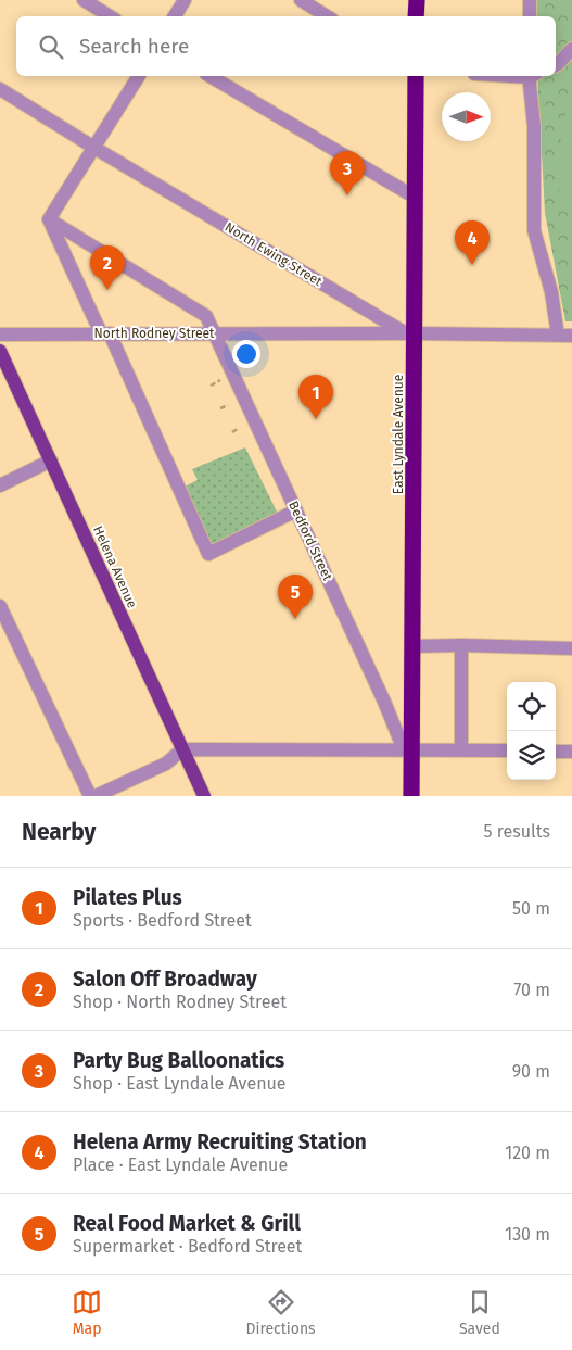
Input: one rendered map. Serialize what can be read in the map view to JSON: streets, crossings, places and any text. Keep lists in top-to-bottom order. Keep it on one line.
{"streets":{"highway":["East Lyndale Avenue"],"main road":["Helena Avenue"],"street":["North Ewing Street","North Rodney Street","Bedford Street"]},"crossings":[["North Ewing Street","North Rodney Street"],["North Ewing Street","East Lyndale Avenue"],["North Rodney Street","East Lyndale Avenue"],["North Rodney Street","Bedford Street"],["East Lyndale Avenue","Bedford Street"]],"north":"right","page":{"search":"Search here","pins":["3","4","2","1","5"],"heading":["Nearby","5 results"],"list":[{"mark":"1","name":"Pilates Plus","note":"Sports · Bedford Street","value":"50 m"},{"mark":"2","name":"Salon Off Broadway","note":"Shop · North Rodney Street","value":"70 m"},{"mark":"3","name":"Party Bug Balloonatics","note":"Shop · East Lyndale Avenue","value":"90 m"},{"mark":"4","name":"Helena Army Recruiting Station","note":"Place · East Lyndale Avenue","value":"120 m"},{"mark":"5","name":"Real Food Market & Grill","note":"Supermarket · Bedford Street","value":"130 m"}],"nav":["Map","Directions","Saved"]}}
